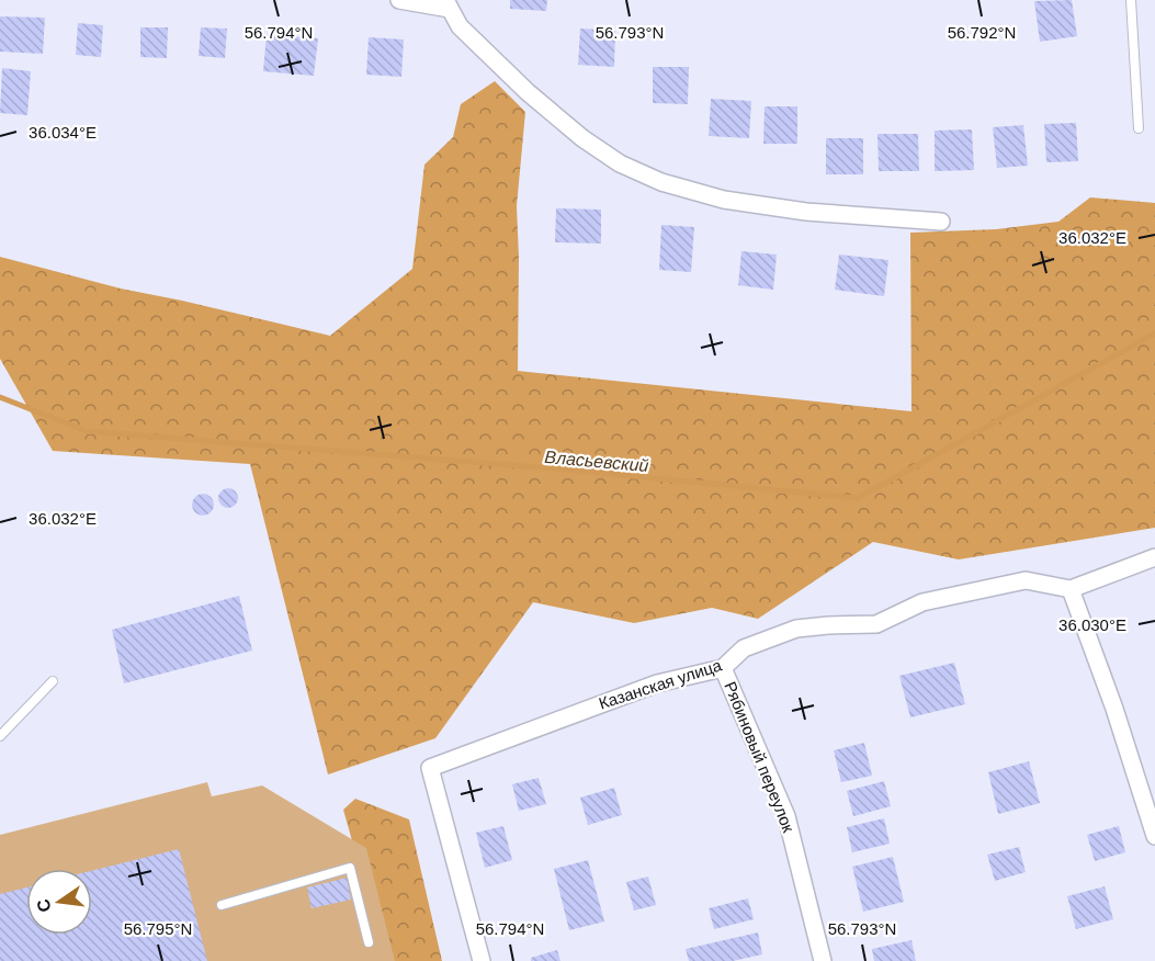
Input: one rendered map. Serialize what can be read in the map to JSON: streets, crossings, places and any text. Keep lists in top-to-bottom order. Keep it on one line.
{"streets":{"street":["Казанская улица","Рябиновый переулок"]},"crossings":[["Казанская улица","Рябиновый переулок"]],"water":["Власьевский"],"north":"left","coordinates":["56.794°N","56.793°N","56.792°N","36.034°E","36.032°E","36.030°E","56.795°N"]}
